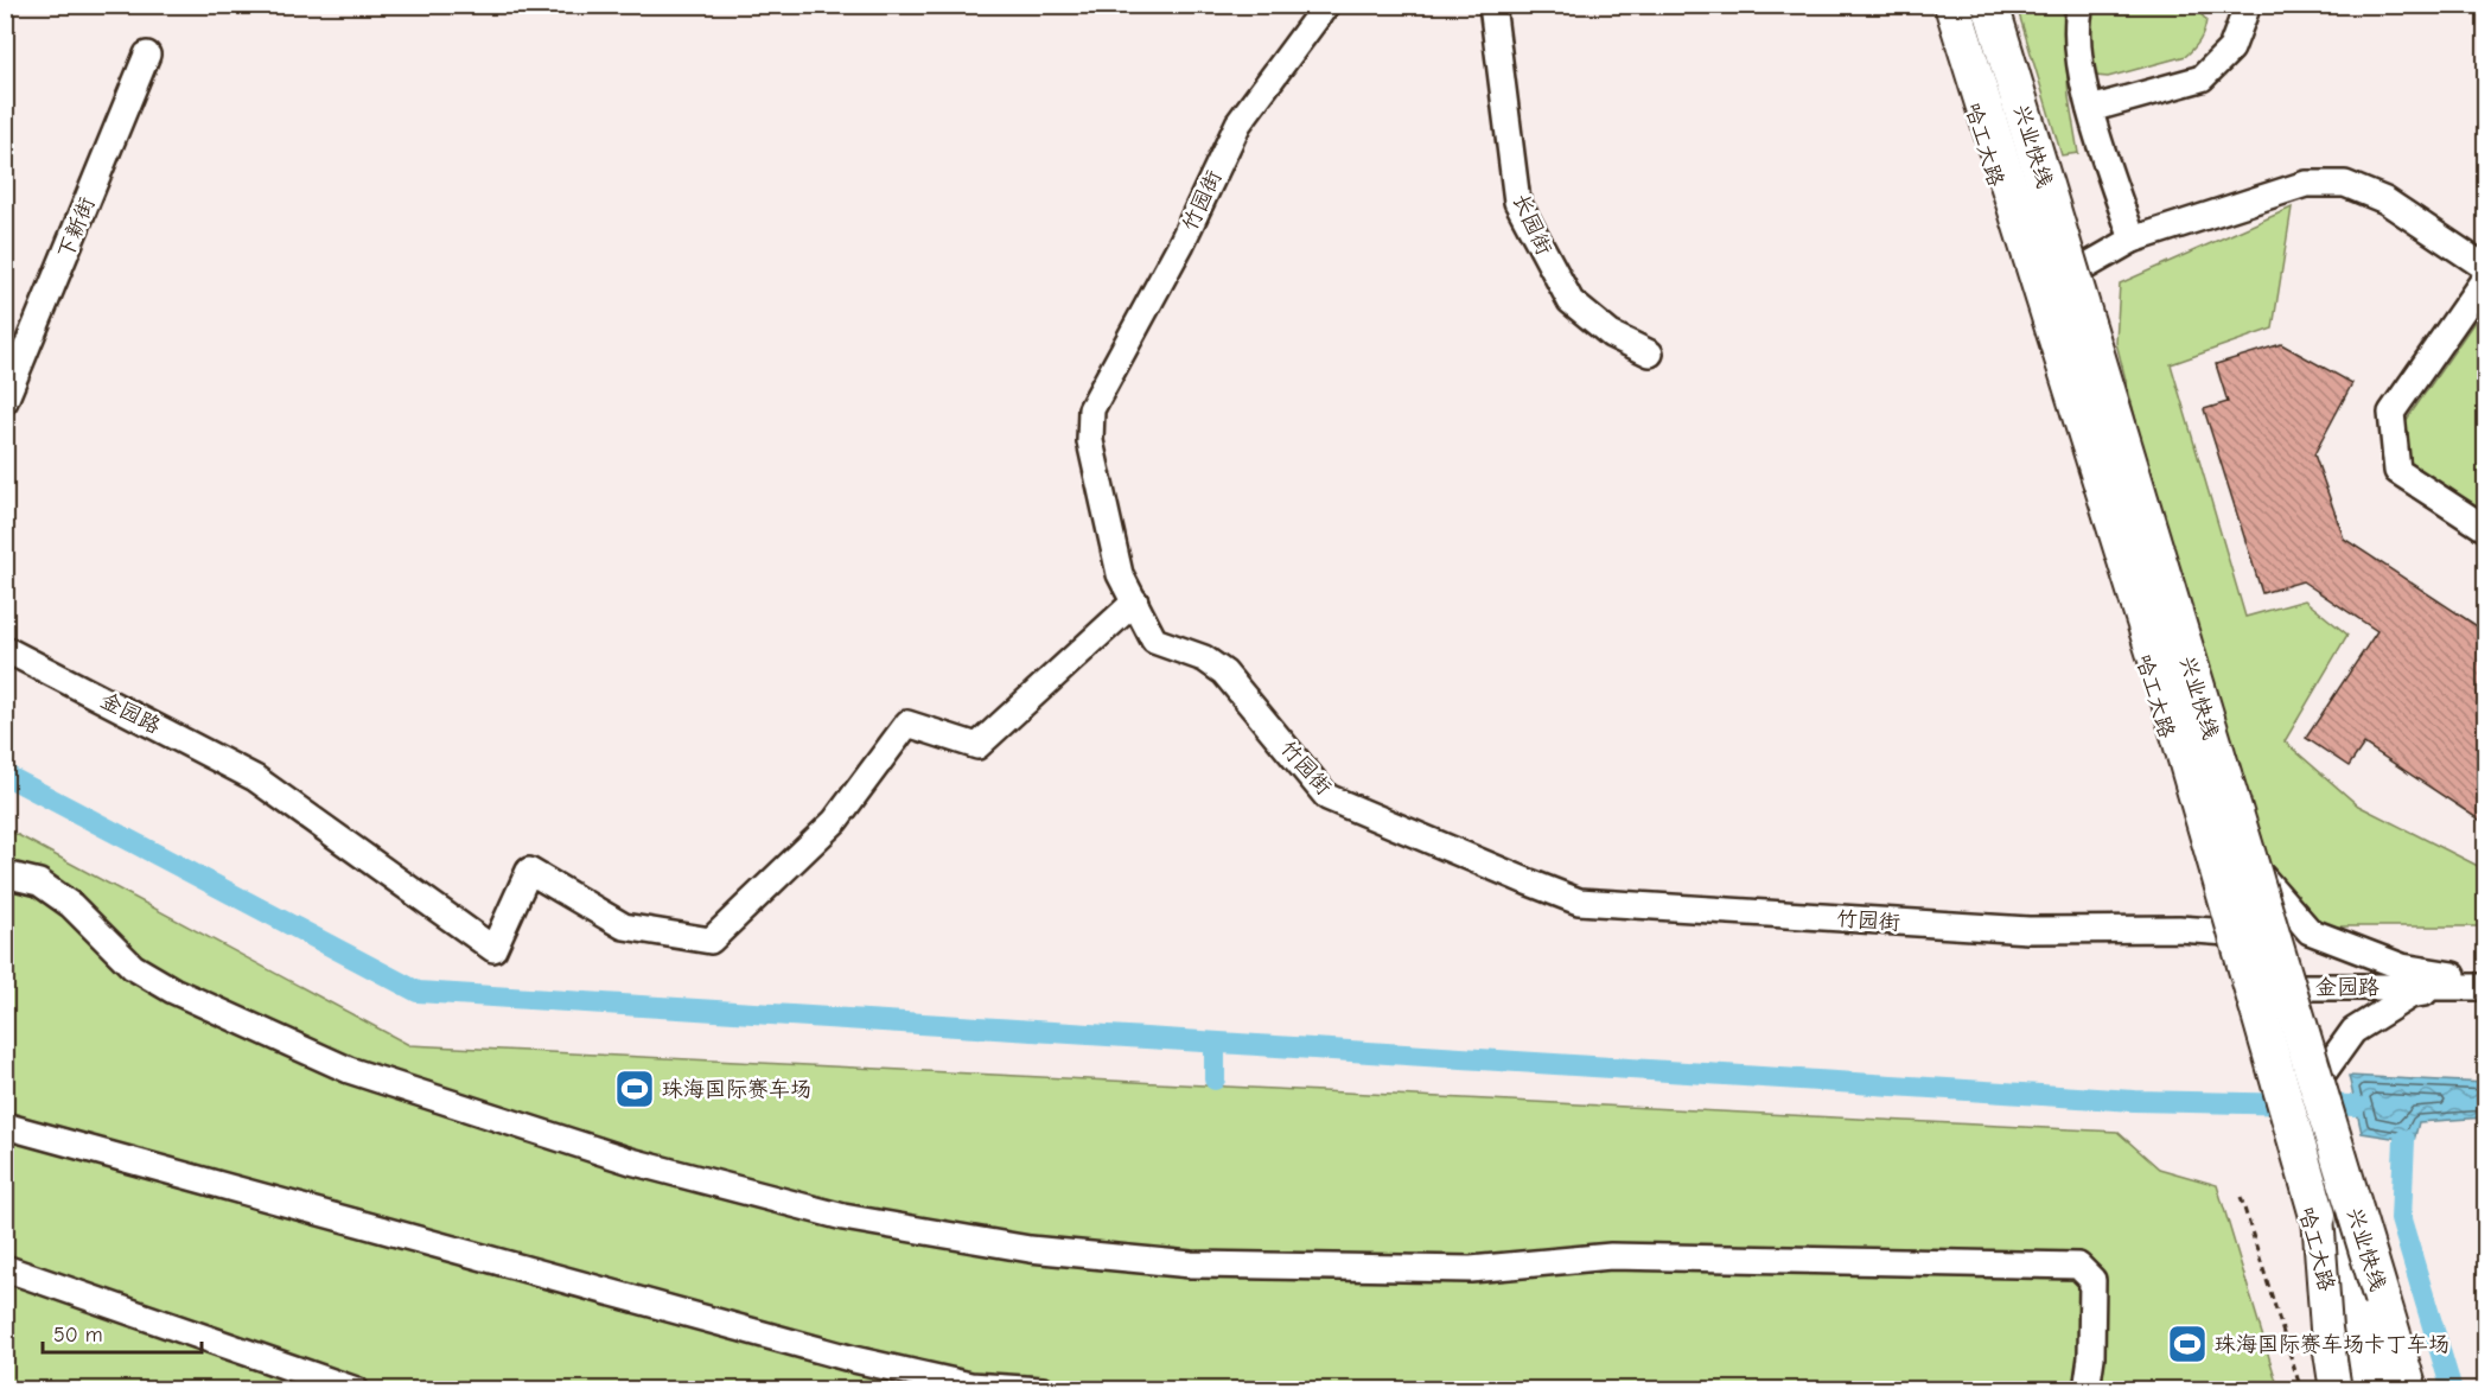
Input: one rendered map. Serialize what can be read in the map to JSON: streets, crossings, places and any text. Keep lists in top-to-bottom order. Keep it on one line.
{"streets":{"highway":["兴业快线"],"street":["哈工大路","竹园街","长园街","下新街","金园路"]},"crossings":[["哈工大路","竹园街"],["哈工大路","金园路"],["竹园街","金园路"]],"places":{"sports":["珠海国际赛车场","珠海国际赛车场卡丁车场"]},"scale_bar":"50 m"}
